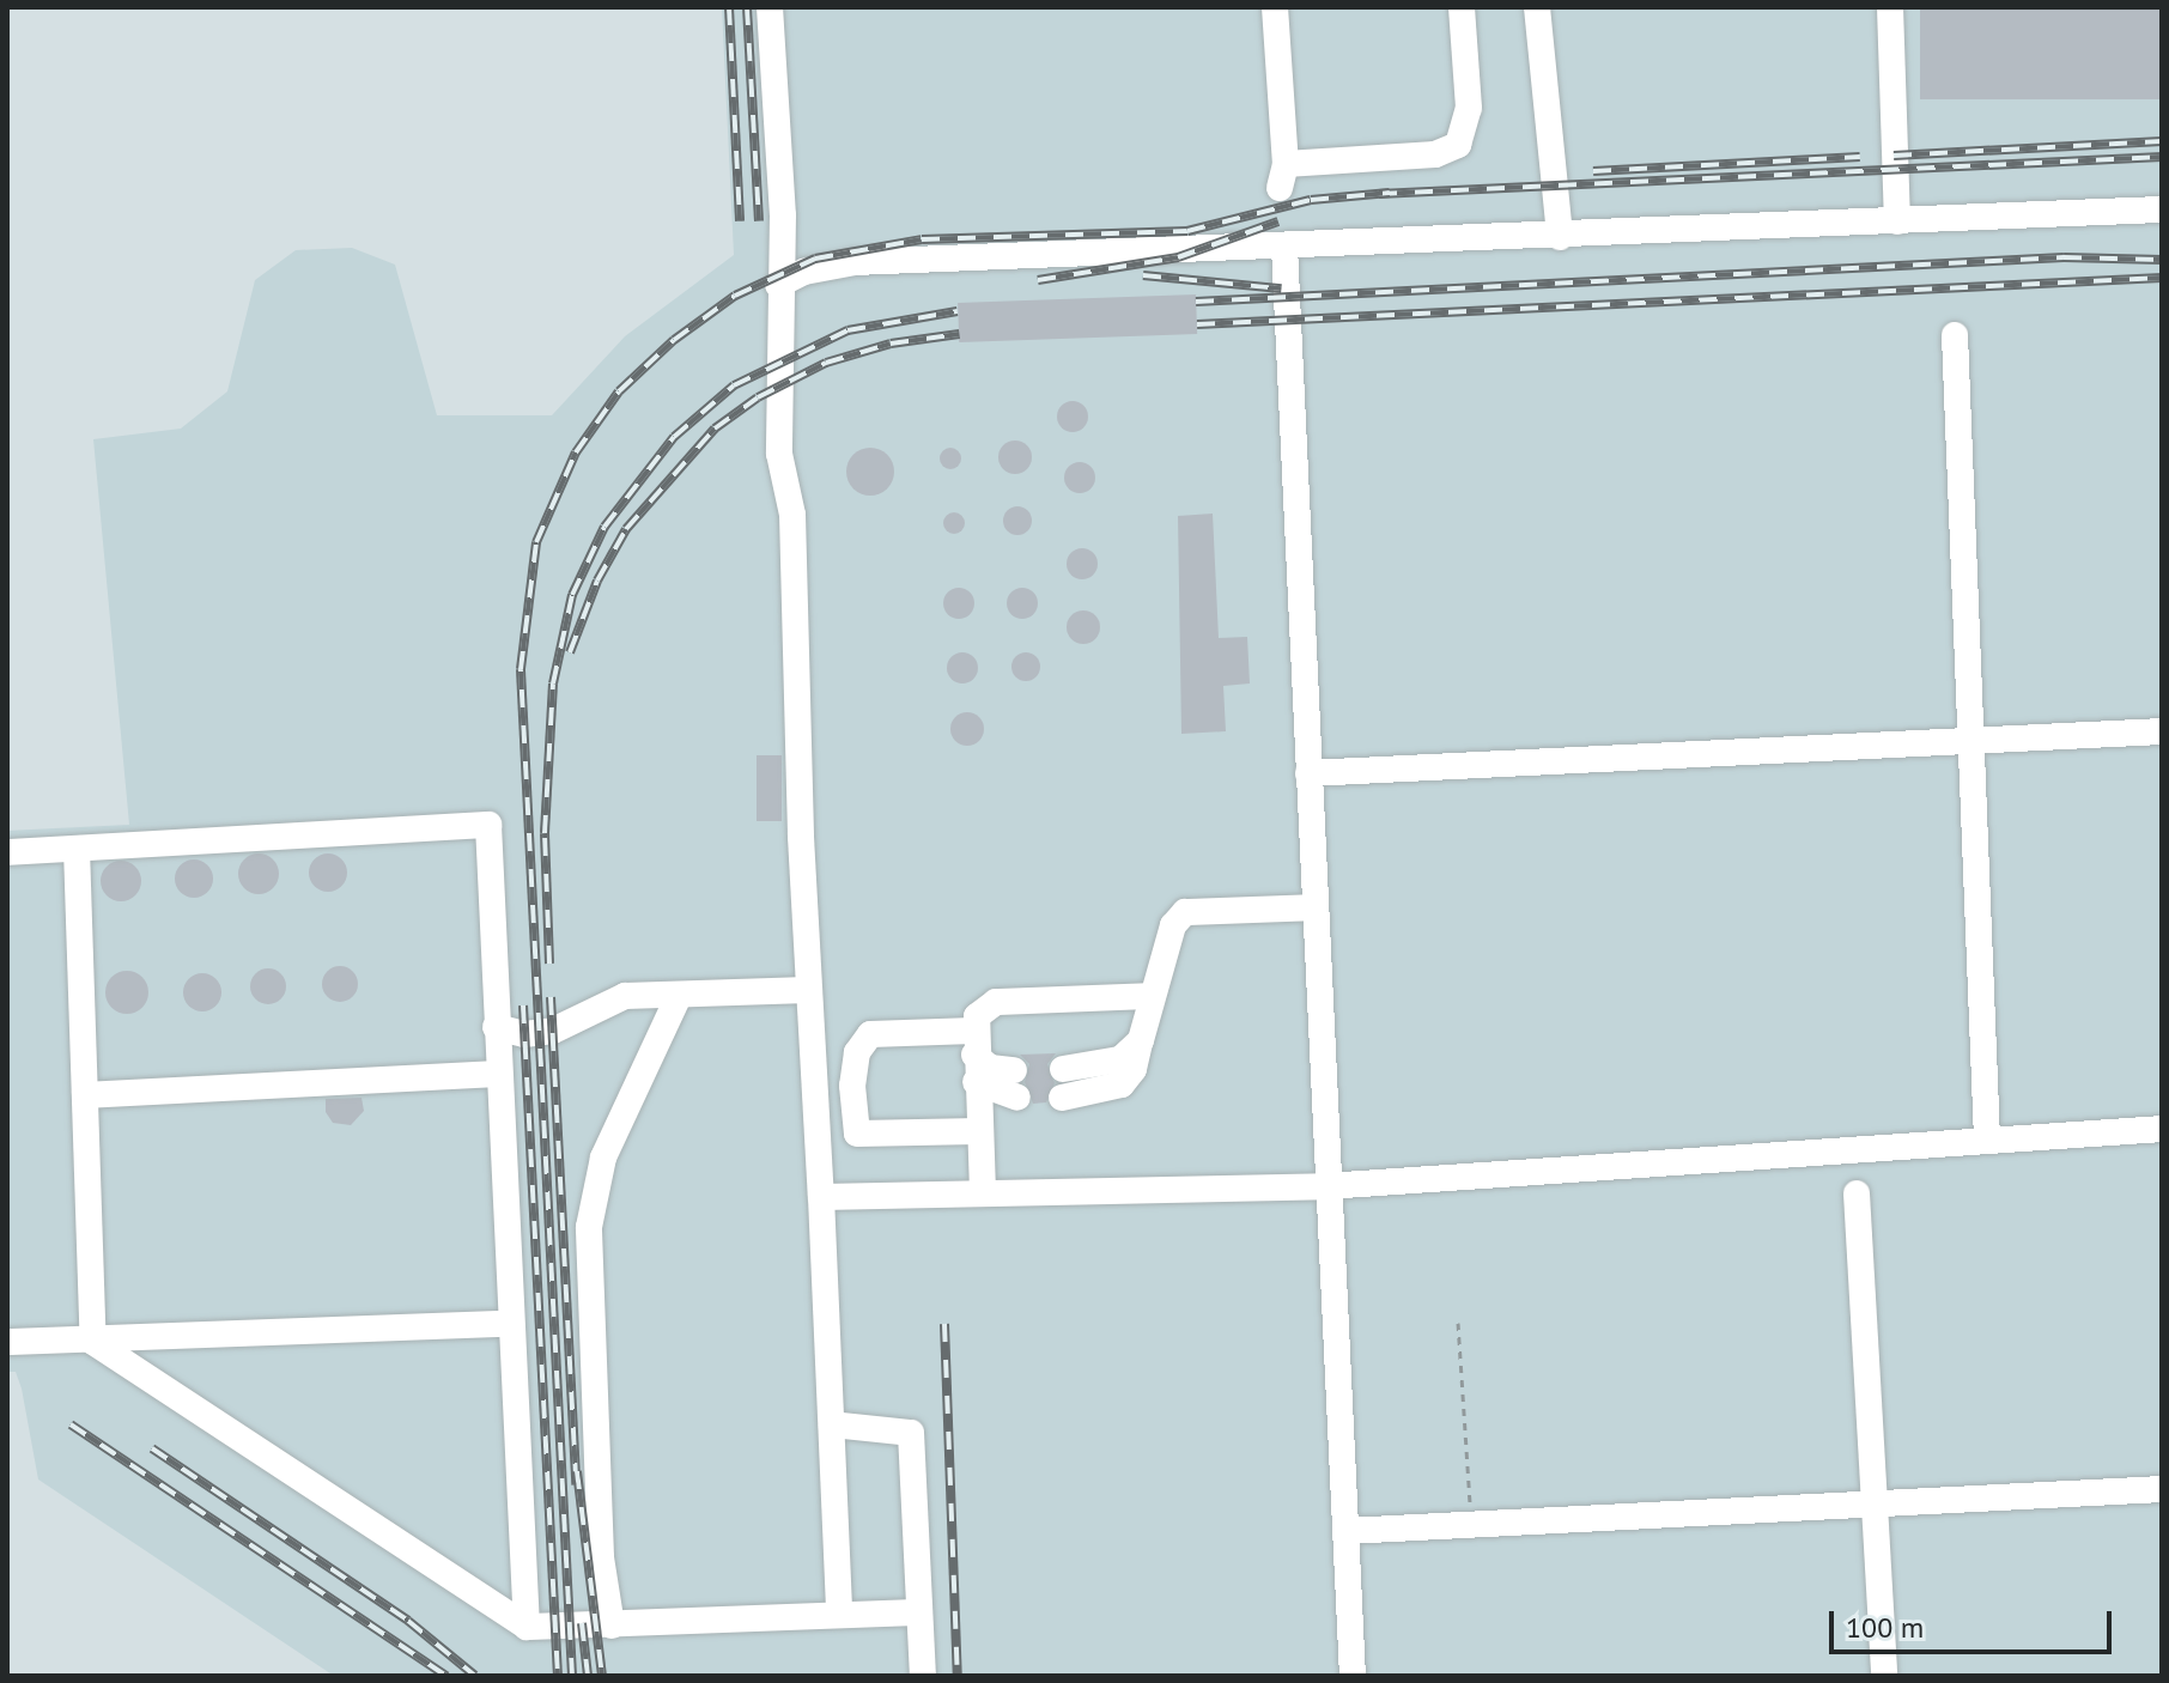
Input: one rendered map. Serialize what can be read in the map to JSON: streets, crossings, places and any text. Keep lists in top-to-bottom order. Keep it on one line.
{"scale_bar":"100 m"}
